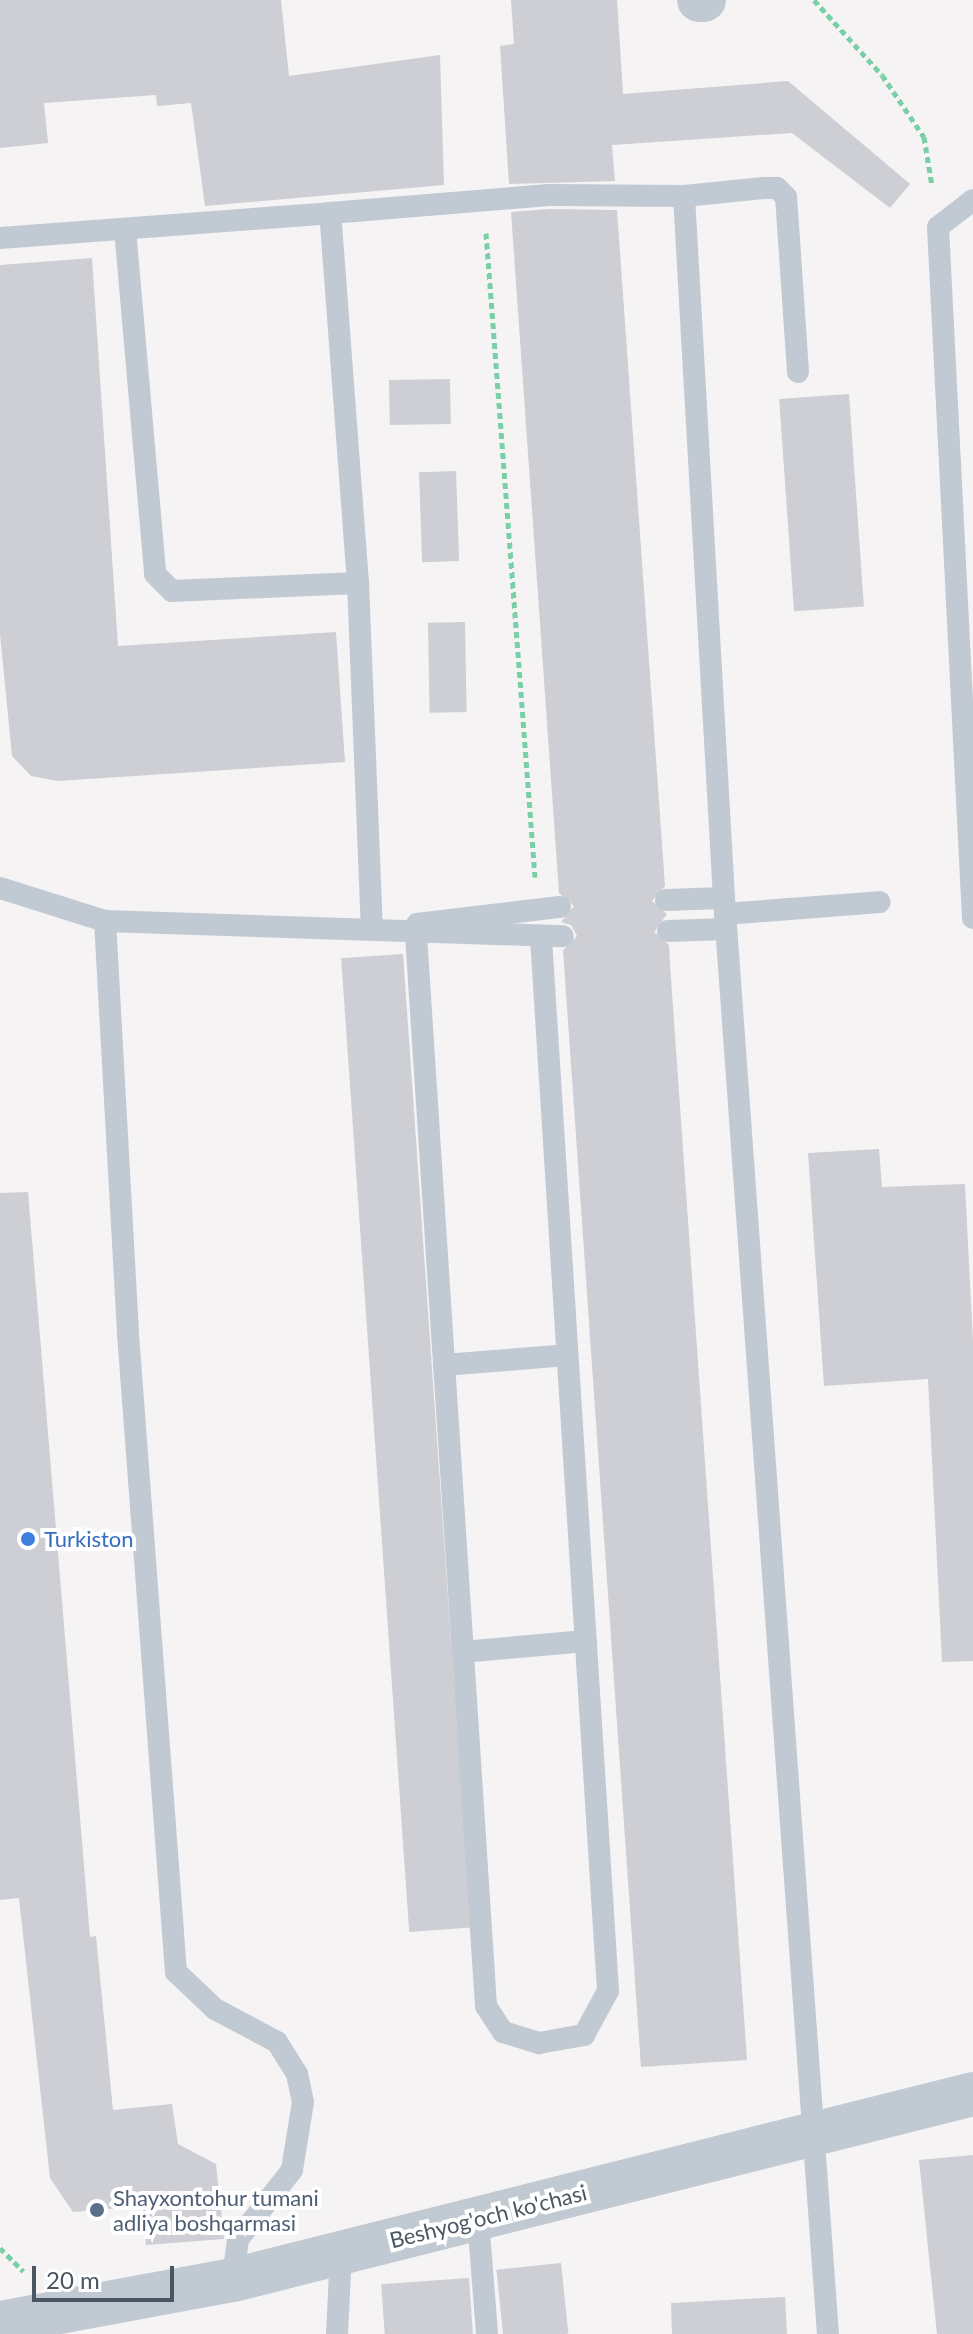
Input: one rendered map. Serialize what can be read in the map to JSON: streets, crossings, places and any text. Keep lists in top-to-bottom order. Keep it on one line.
{"streets":{"street":["Beshyog'och ko'chasi"]},"places":["Turkiston","Shayxontohur tumani adliya boshqarmasi"],"scale_bar":"20 m"}
